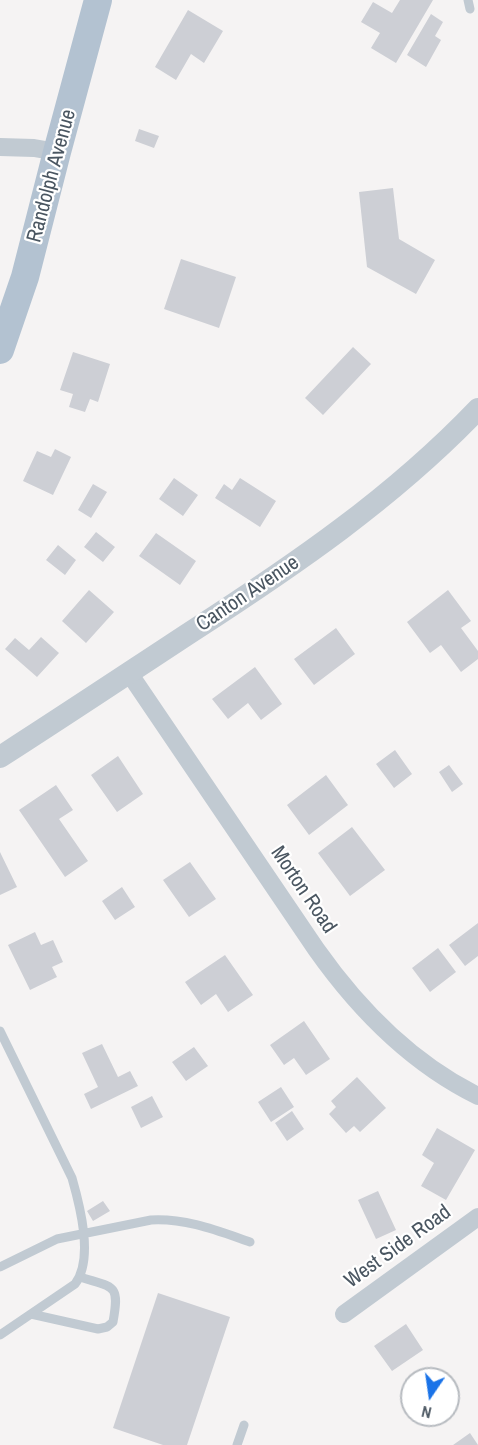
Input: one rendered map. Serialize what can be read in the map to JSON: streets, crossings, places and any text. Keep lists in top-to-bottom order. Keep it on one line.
{"streets":{"main road":["Randolph Avenue"],"street":["Canton Avenue","Morton Road","West Side Road"]},"crossings":[["Canton Avenue","Morton Road"]],"north":"bottom"}
